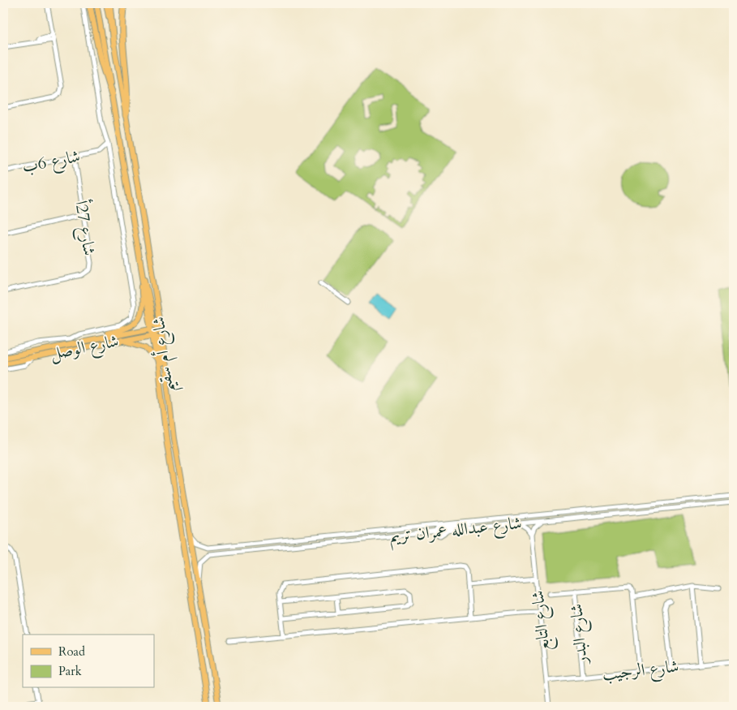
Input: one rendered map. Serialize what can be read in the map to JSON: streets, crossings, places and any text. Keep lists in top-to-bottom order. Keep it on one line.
{"streets":{"main road":["شارع الوصل","شارع أم سقيم"],"street":["شارع 6ب","شارع 27أ","شارع عبدالله عمران تريم","شارع التابع","شارع البدر","شارع الرجيب"]},"crossings":[["شارع 6ب","شارع 27أ"],["شارع الوصل","شارع أم سقيم"],["شارع أم سقيم","شارع عبدالله عمران تريم"],["شارع التابع","شارع الرجيب"],["شارع البدر","شارع الرجيب"]],"legend":["Road","Park"]}
